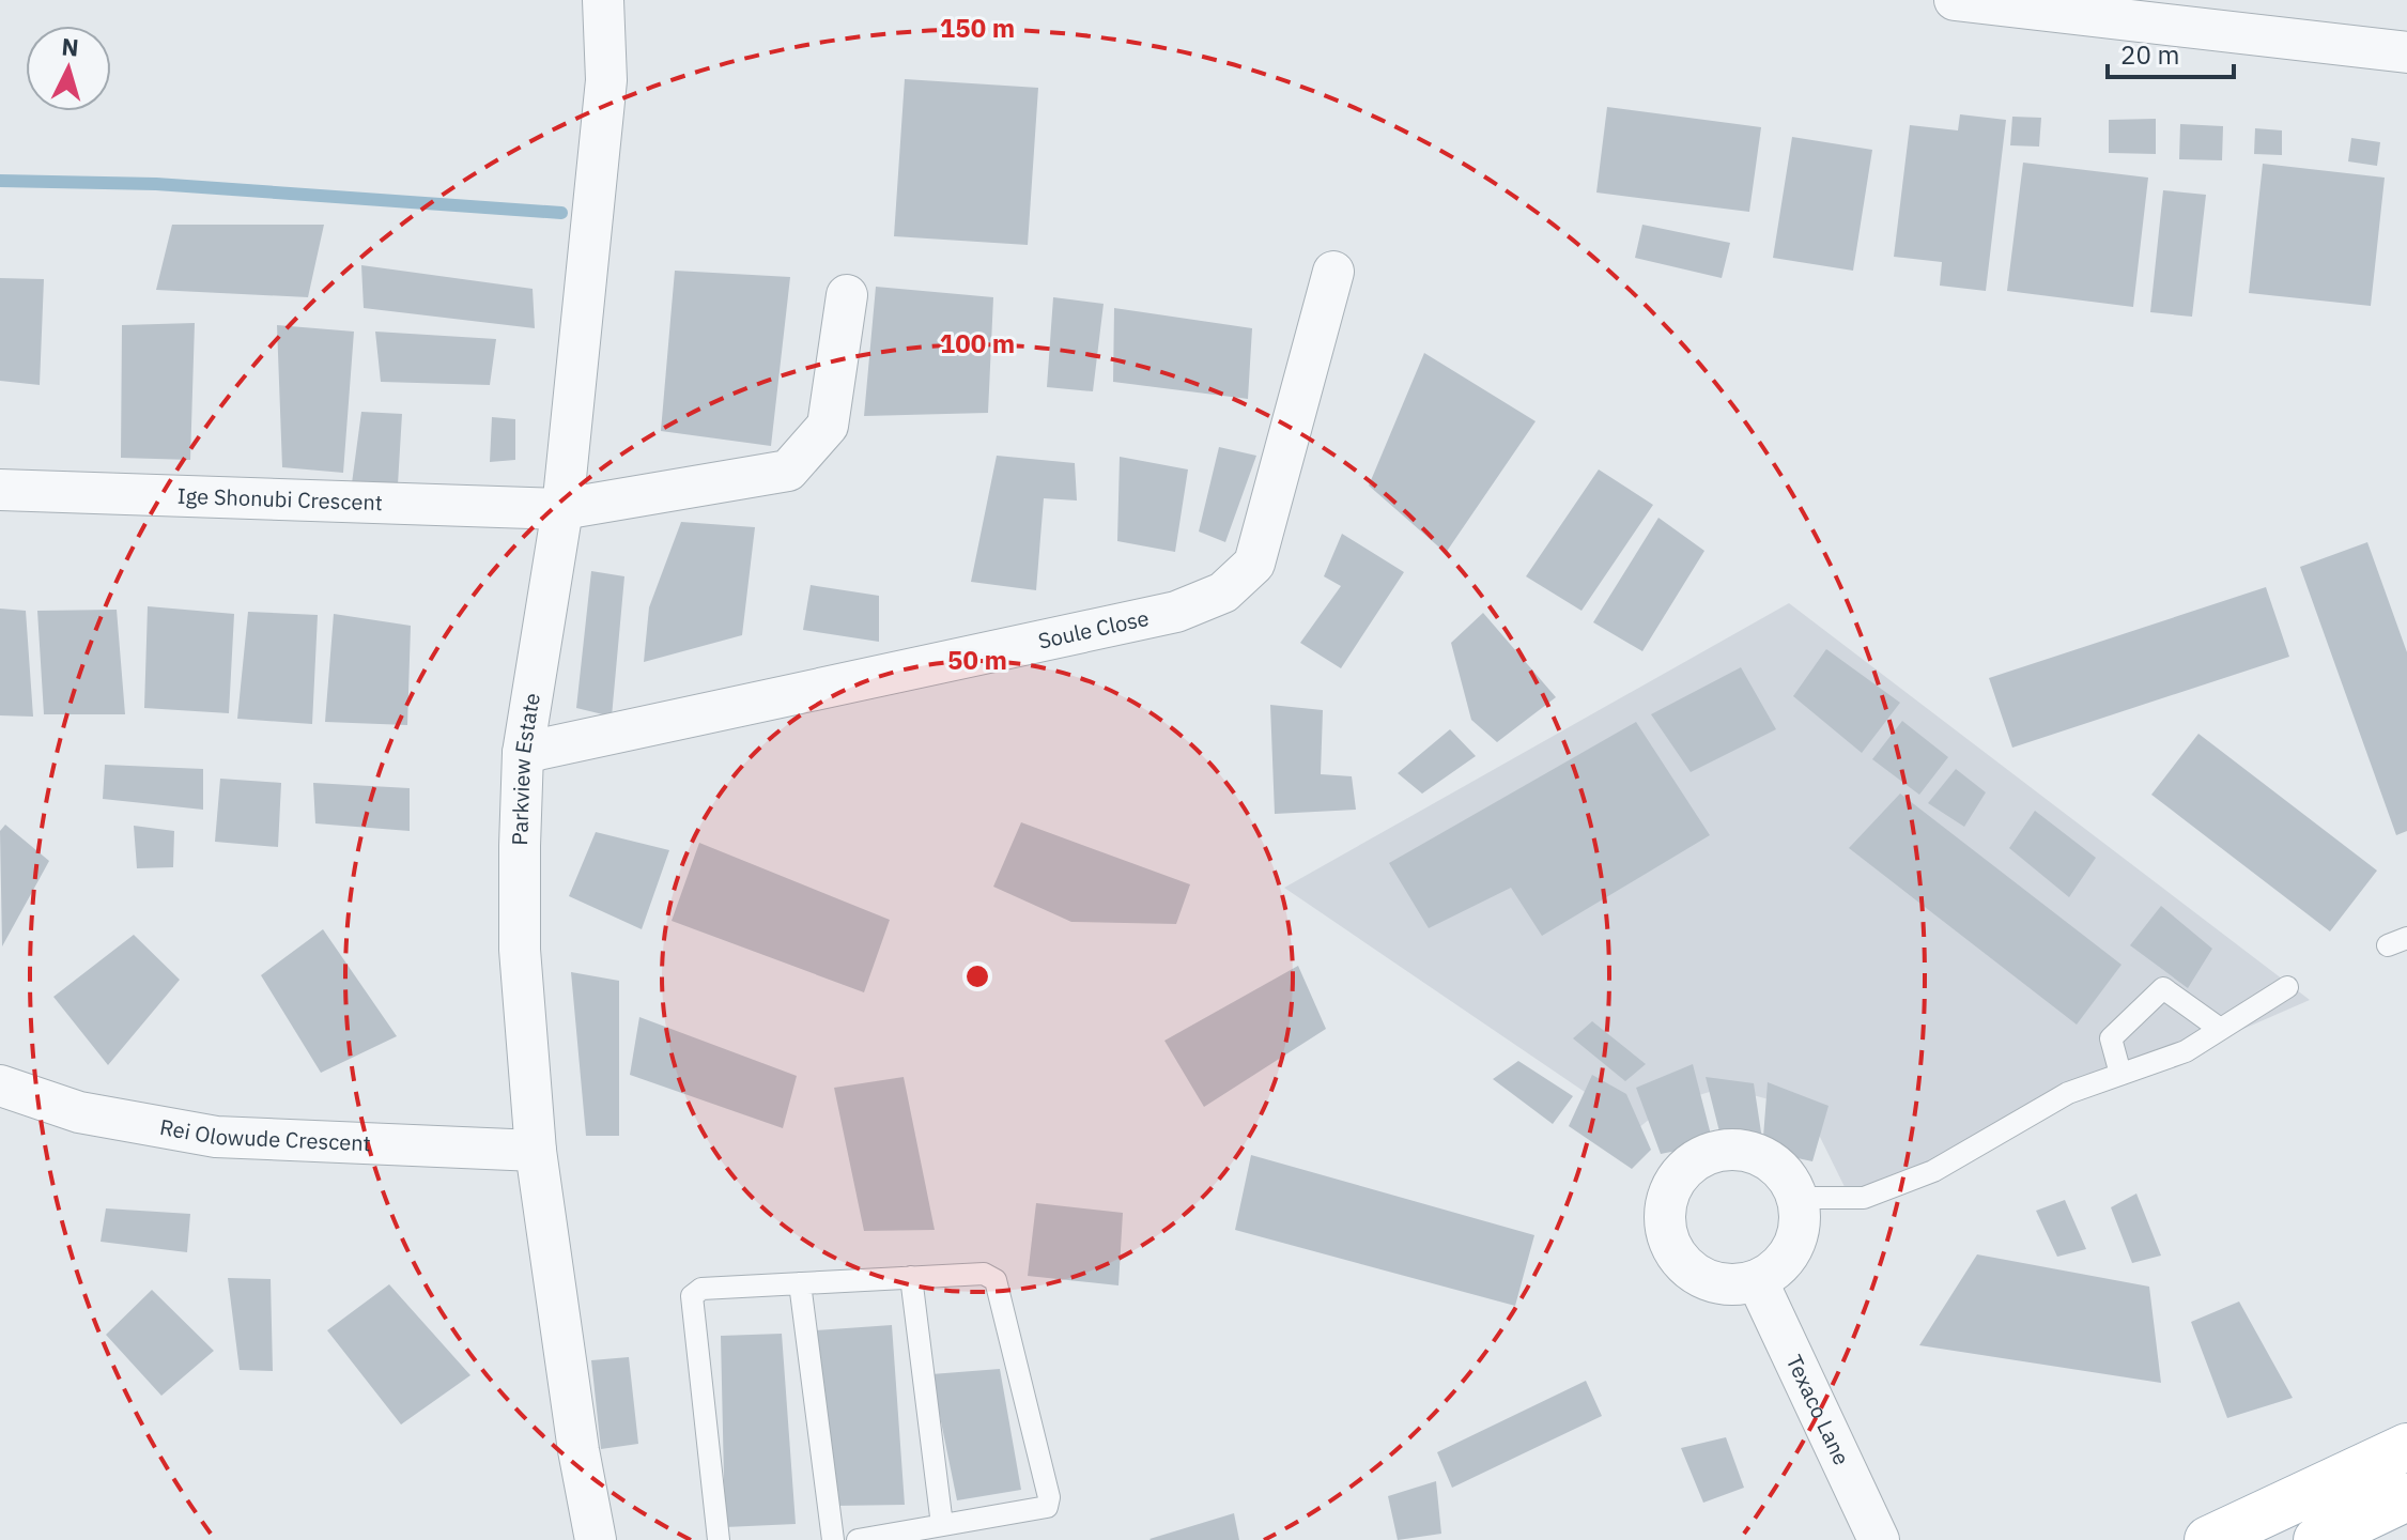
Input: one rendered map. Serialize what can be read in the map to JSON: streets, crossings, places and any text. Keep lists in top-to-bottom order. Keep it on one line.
{"streets":{"street":["Ige Shonubi Crescent","Soule Close","Parkview Estate","Rei Olowude Crescent","Texaco Lane"]},"crossings":[["Ige Shonubi Crescent","Parkview Estate"],["Soule Close","Parkview Estate"],["Parkview Estate","Rei Olowude Crescent"]],"scale_bar":"20 m","north":"top","rings":["150 m","100 m","50 m"]}
